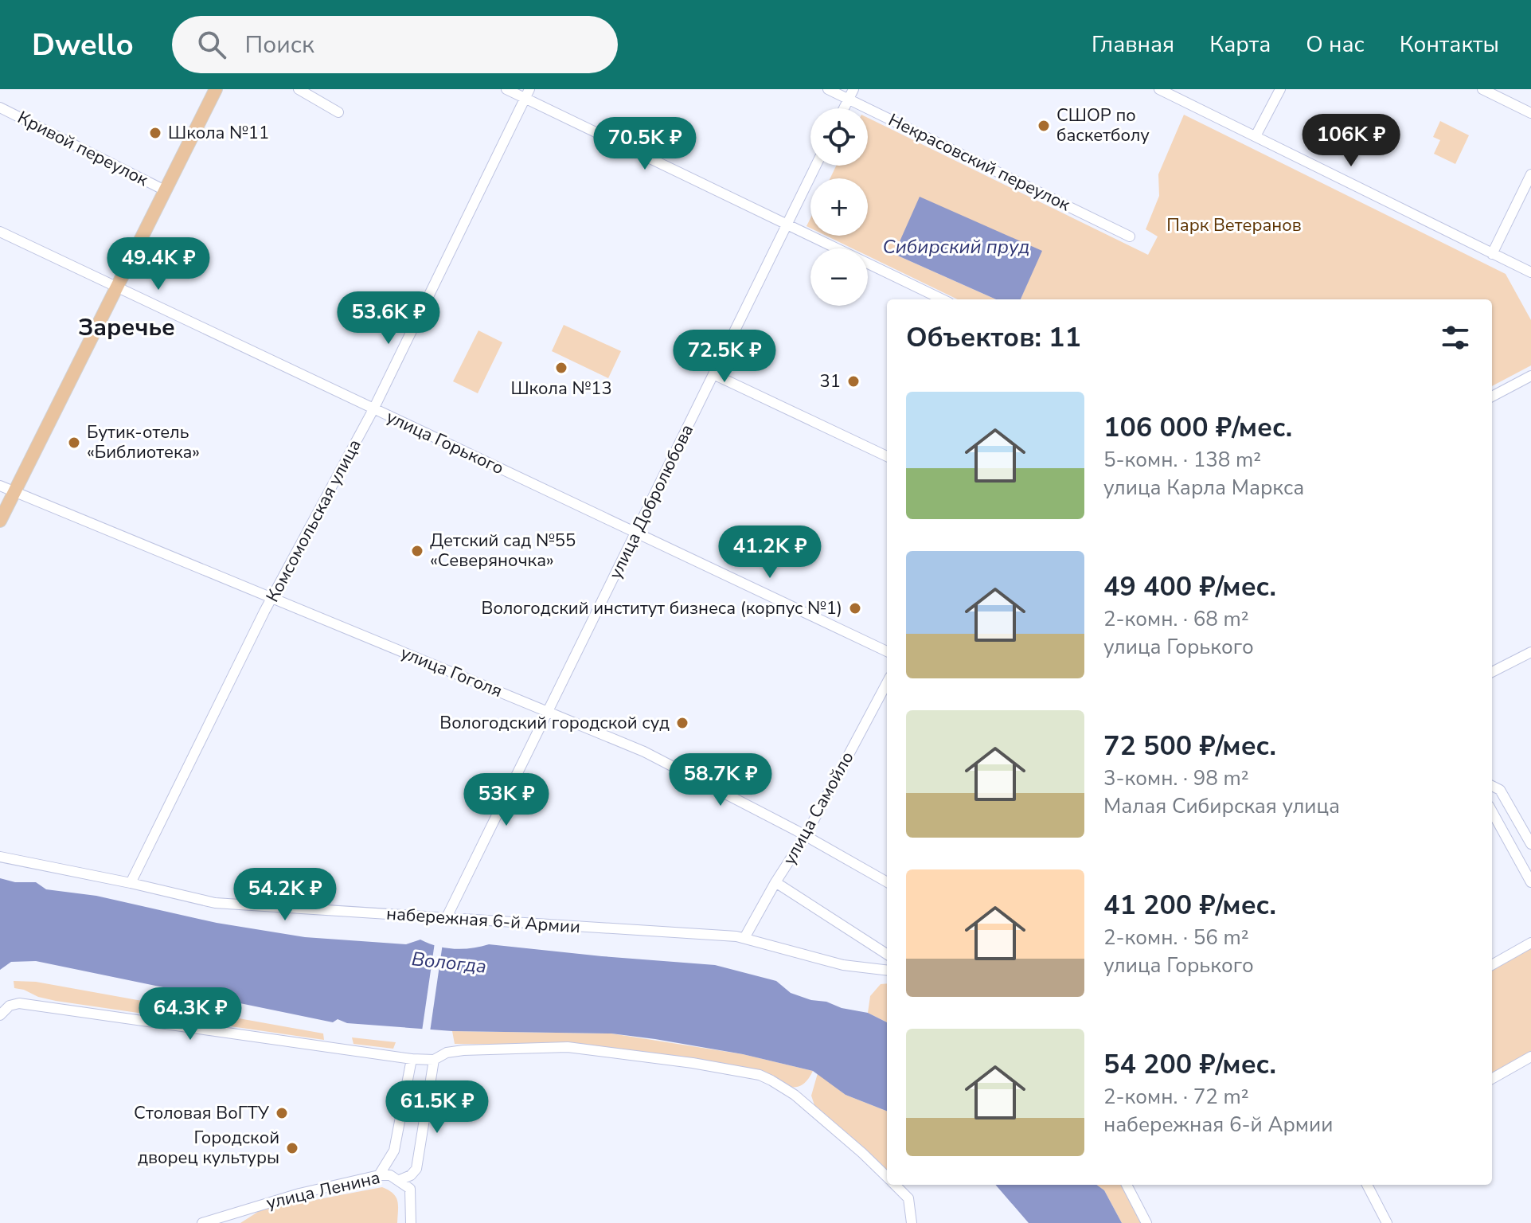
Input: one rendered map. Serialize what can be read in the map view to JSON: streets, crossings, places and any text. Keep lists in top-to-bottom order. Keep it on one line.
{"streets":{"street":["Кривой переулок","Некрасовский переулок","улица Горького","улица Добролюбова","Комсомольская улица","улица Гоголя","улица Самойло","набережная 6-й Армии","улица Ленина"]},"crossings":[["улица Горького","улица Добролюбова"],["улица Горького","Комсомольская улица"],["улица Добролюбова","улица Гоголя"],["улица Добролюбова","набережная 6-й Армии"],["Комсомольская улица","улица Гоголя"],["Комсомольская улица","набережная 6-й Армии"],["улица Гоголя","улица Самойло"],["улица Самойло","набережная 6-й Армии"]],"districts":["Заречье"],"water":["Сибирский пруд","Вологда"],"parks":["Парк Ветеранов"],"places":["СШОР по баскетболу","Школа №11","Школа №13","31","Бутик-отель «Библиотека»","Детский сад №55 «Северяночка»","Вологодский институт бизнеса (корпус №1)","Вологодский городской суд","Столовая ВоГТУ","Городской дворец культуры"],"page":{"header":"Dwello","search":"Поиск","nav":["Главная","Карта","О нас","Контакты"],"map_buttons":["+","−"],"price":["106K ₽","70.5K ₽","49.4K ₽","53.6K ₽","72.5K ₽","41.2K ₽","58.7K ₽","53K ₽","54.2K ₽","64.3K ₽","61.5K ₽"],"heading":"Объектов: 11","list":[{"name":"106 000 ₽/мес.","note":"5-комн. · 138 m² · улица Карла Маркса"},{"name":"49 400 ₽/мес.","note":"2-комн. · 68 m² · улица Горького"},{"name":"72 500 ₽/мес.","note":"3-комн. · 98 m² · Малая Сибирская улица"},{"name":"41 200 ₽/мес.","note":"2-комн. · 56 m² · улица Горького"},{"name":"54 200 ₽/мес.","note":"2-комн. · 72 m² · набережная 6-й Армии"}]}}
